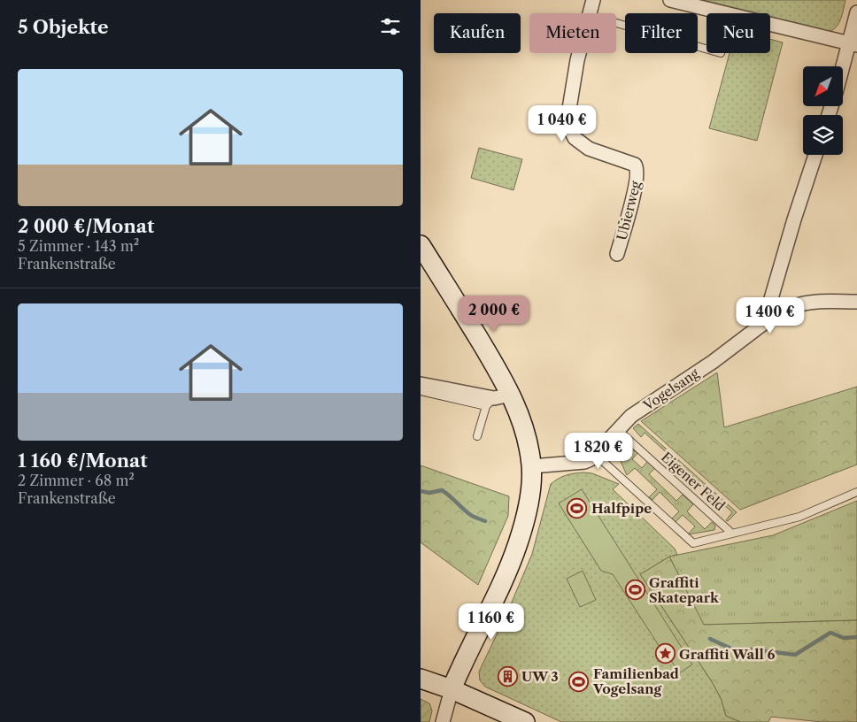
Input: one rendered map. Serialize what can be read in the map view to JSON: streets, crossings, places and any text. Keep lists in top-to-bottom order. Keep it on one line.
{"streets":{"street":["Ubierweg","Vogelsang"],"lane":["Eigener Feld"]},"crossings":[["Vogelsang","Eigener Feld"]],"places":{"sports":["Halfpipe","Graffiti Skatepark","Familienbad Vogelsang"],"place":["Graffiti Wall 6"],"building":["UW 3"]},"north":"bottom left","page":{"heading":"5 Objekte","chip":["Kaufen","Mieten","Filter","Neu"],"list":[{"name":"2 000 €/Monat","note":"5 Zimmer · 143 m² · Frankenstraße"},{"name":"1 160 €/Monat","note":"2 Zimmer · 68 m² · Frankenstraße"}],"price":["1 040 €","2 000 €","1 400 €","1 820 €","1 160 €"]}}
